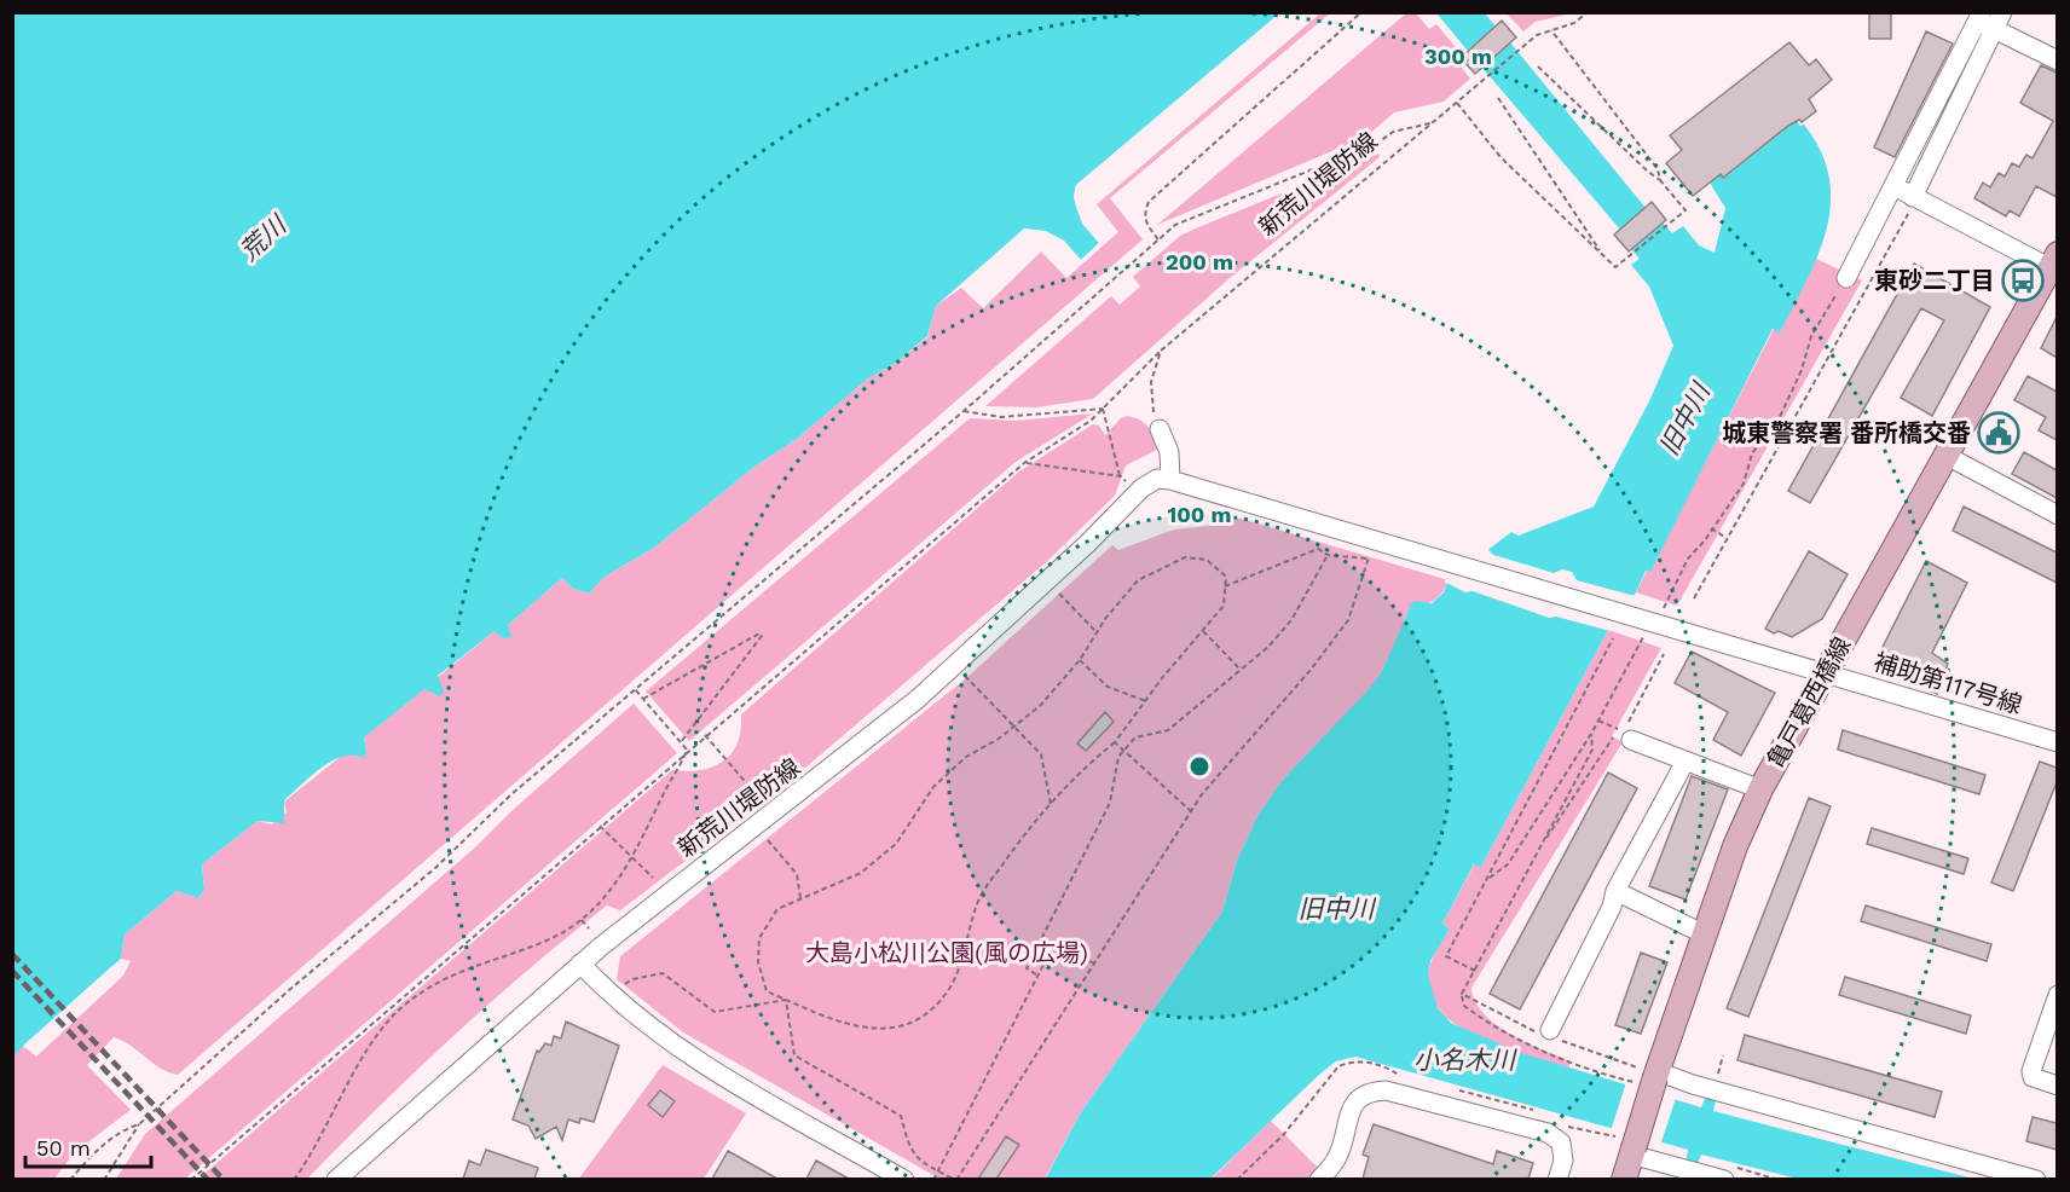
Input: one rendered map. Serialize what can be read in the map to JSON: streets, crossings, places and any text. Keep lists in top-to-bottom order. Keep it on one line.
{"streets":{"main road":["亀戸葛西橋線"],"street":["新荒川堤防線","補助第117号線"]},"crossings":[["補助第117号線","亀戸葛西橋線"]],"water":["荒川","旧中川","小名木川"],"parks":["大島小松川公園(風の広場)"],"places":{"bus stop":["東砂二丁目"],"public building":["城東警察署 番所橋交番"]},"scale_bar":"50 m","rings":["300 m","200 m","100 m"]}
